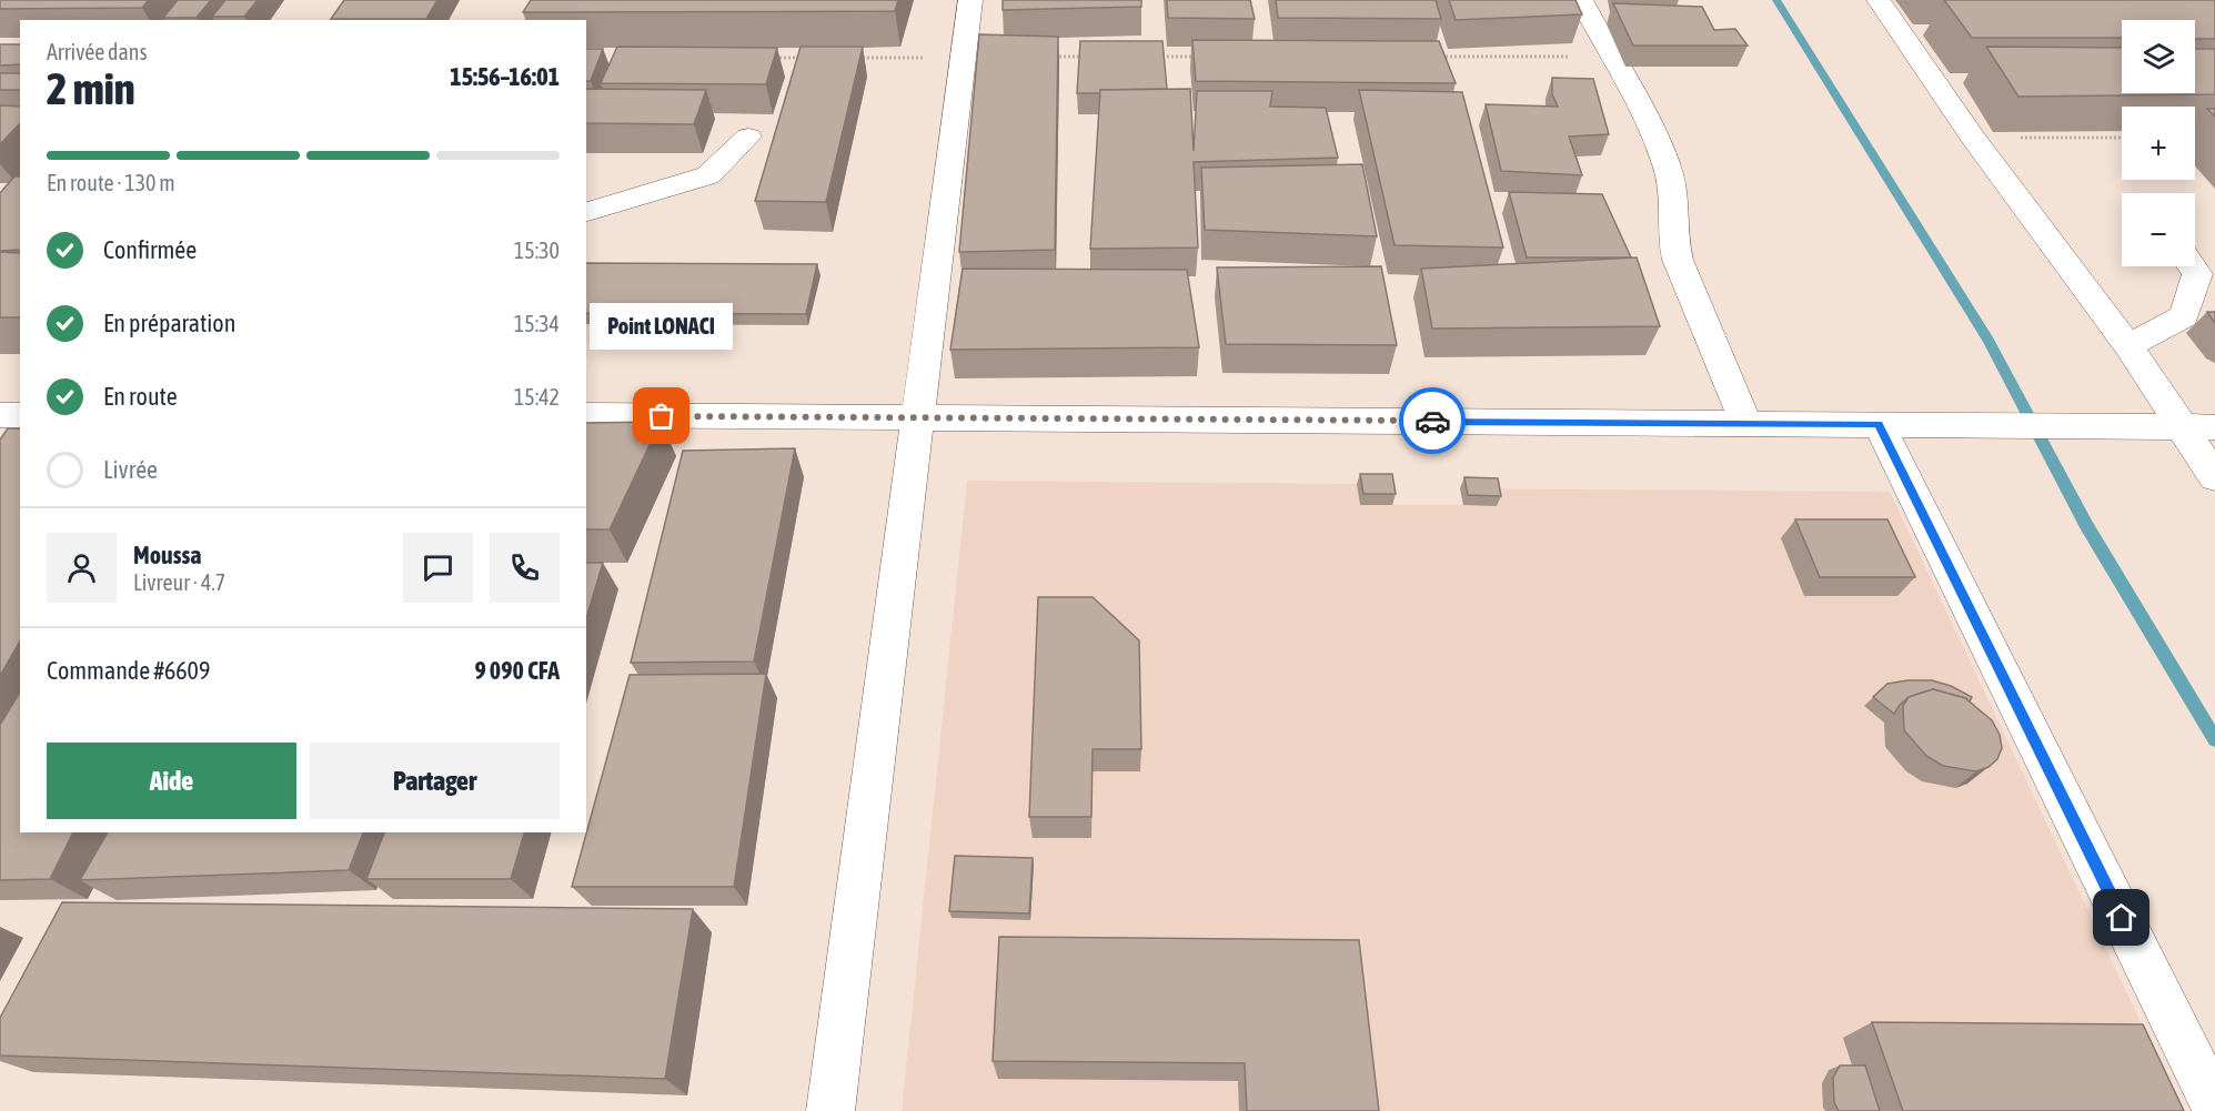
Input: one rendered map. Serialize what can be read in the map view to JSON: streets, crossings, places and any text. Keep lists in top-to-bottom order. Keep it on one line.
{"places":["Point LONACI"],"page":{"map_buttons":["+","−"],"heading":["2 min","Arrivée dans","15:56–16:01"],"panel":["Moussa","Livreur · 4.7","Commande #6609","9 090 CFA"],"bar":"En route · 130 m","list":[["Confirmée","15:30"],["En préparation","15:34"],["En route","15:42"],"Livrée"],"bubble":"Point LONACI","buttons":["Aide","Partager"]}}
